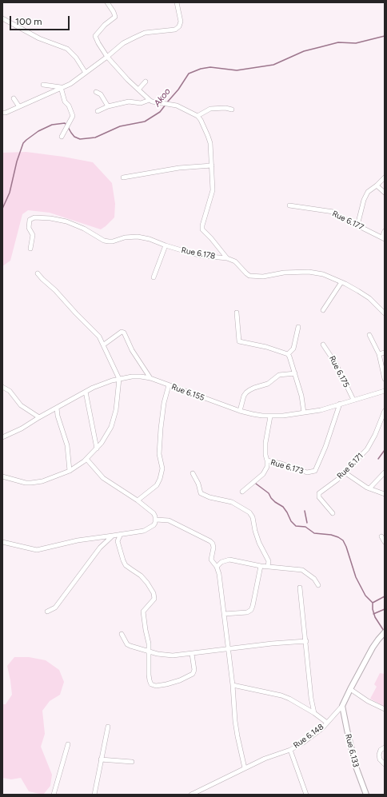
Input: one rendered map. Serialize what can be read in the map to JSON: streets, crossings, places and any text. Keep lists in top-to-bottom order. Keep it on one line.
{"streets":{"street":["Rue 6.177","Rue 6.178","Rue 6.175","Rue 6.155","Rue 6.171","Rue 6.173","Rue 6.148","Rue 6.133"]},"crossings":[["Rue 6.175","Rue 6.155"],["Rue 6.155","Rue 6.173"],["Rue 6.148","Rue 6.133"]],"water":["Akoo"],"scale_bar":"100 m"}
